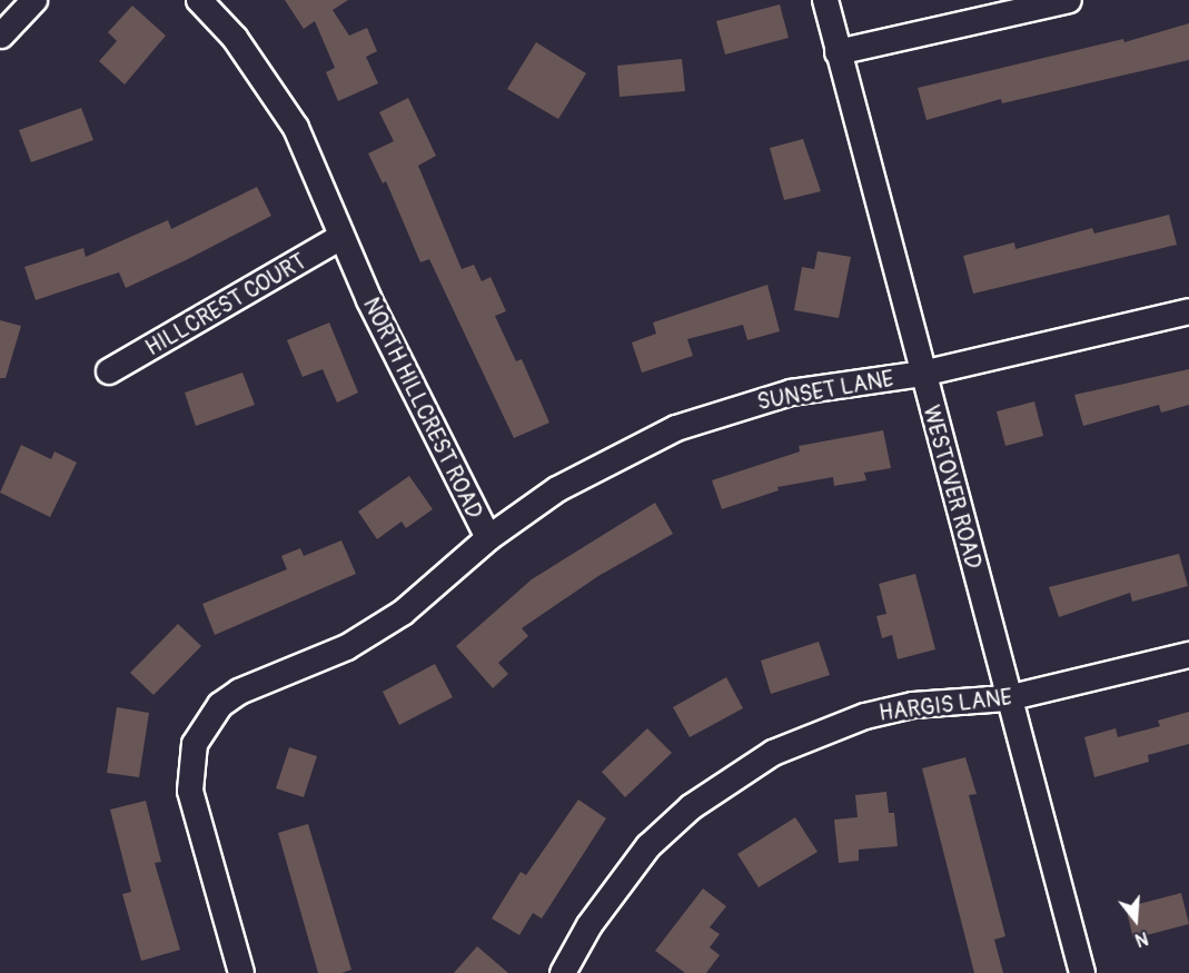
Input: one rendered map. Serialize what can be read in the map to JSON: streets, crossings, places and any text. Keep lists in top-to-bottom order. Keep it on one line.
{"streets":{"street":["HILLCREST COURT","SUNSET LANE","NORTH HILLCREST ROAD","WESTOVER ROAD","HARGIS LANE"]},"crossings":[["HILLCREST COURT","NORTH HILLCREST ROAD"],["SUNSET LANE","NORTH HILLCREST ROAD"],["SUNSET LANE","WESTOVER ROAD"],["WESTOVER ROAD","HARGIS LANE"]],"north":"bottom"}
